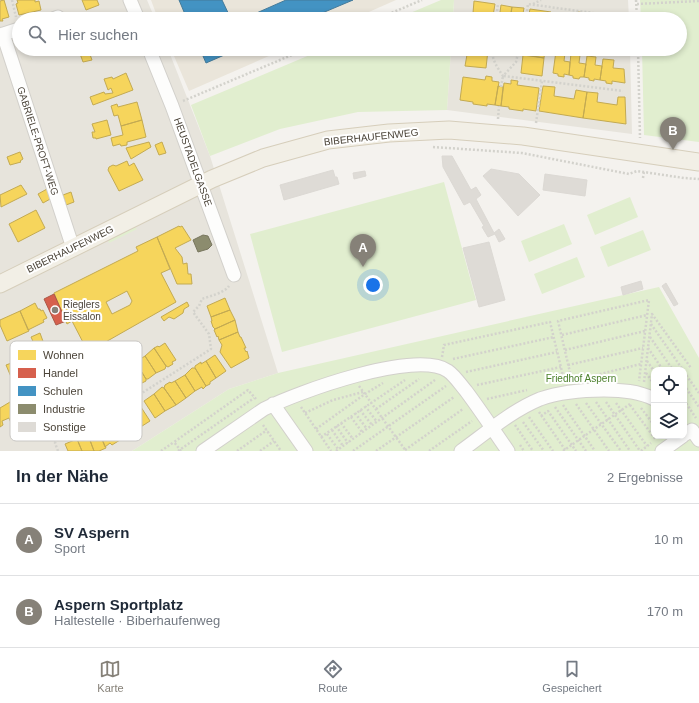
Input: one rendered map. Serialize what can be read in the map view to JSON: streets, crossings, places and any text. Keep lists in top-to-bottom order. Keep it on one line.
{"streets":{"main road":["BIBERHAUFENWEG"],"street":["GABRIELE-PROFT-WEG","HEUSTADELGASSE"]},"crossings":[["BIBERHAUFENWEG","GABRIELE-PROFT-WEG"],["BIBERHAUFENWEG","HEUSTADELGASSE"]],"parks":["Friedhof Aspern"],"places":["Rieglers Eissalon"],"legend":["Wohnen","Handel","Schulen","Industrie","Sonstige"],"page":{"search":"Hier suchen","pins":["B","A"],"heading":["In der Nähe","2 Ergebnisse"],"list":[{"mark":"A","name":"SV Aspern","note":"Sport","value":"10 m"},{"mark":"B","name":"Aspern Sportplatz","note":"Haltestelle · Biberhaufenweg","value":"170 m"}],"nav":["Karte","Route","Gespeichert"]}}
